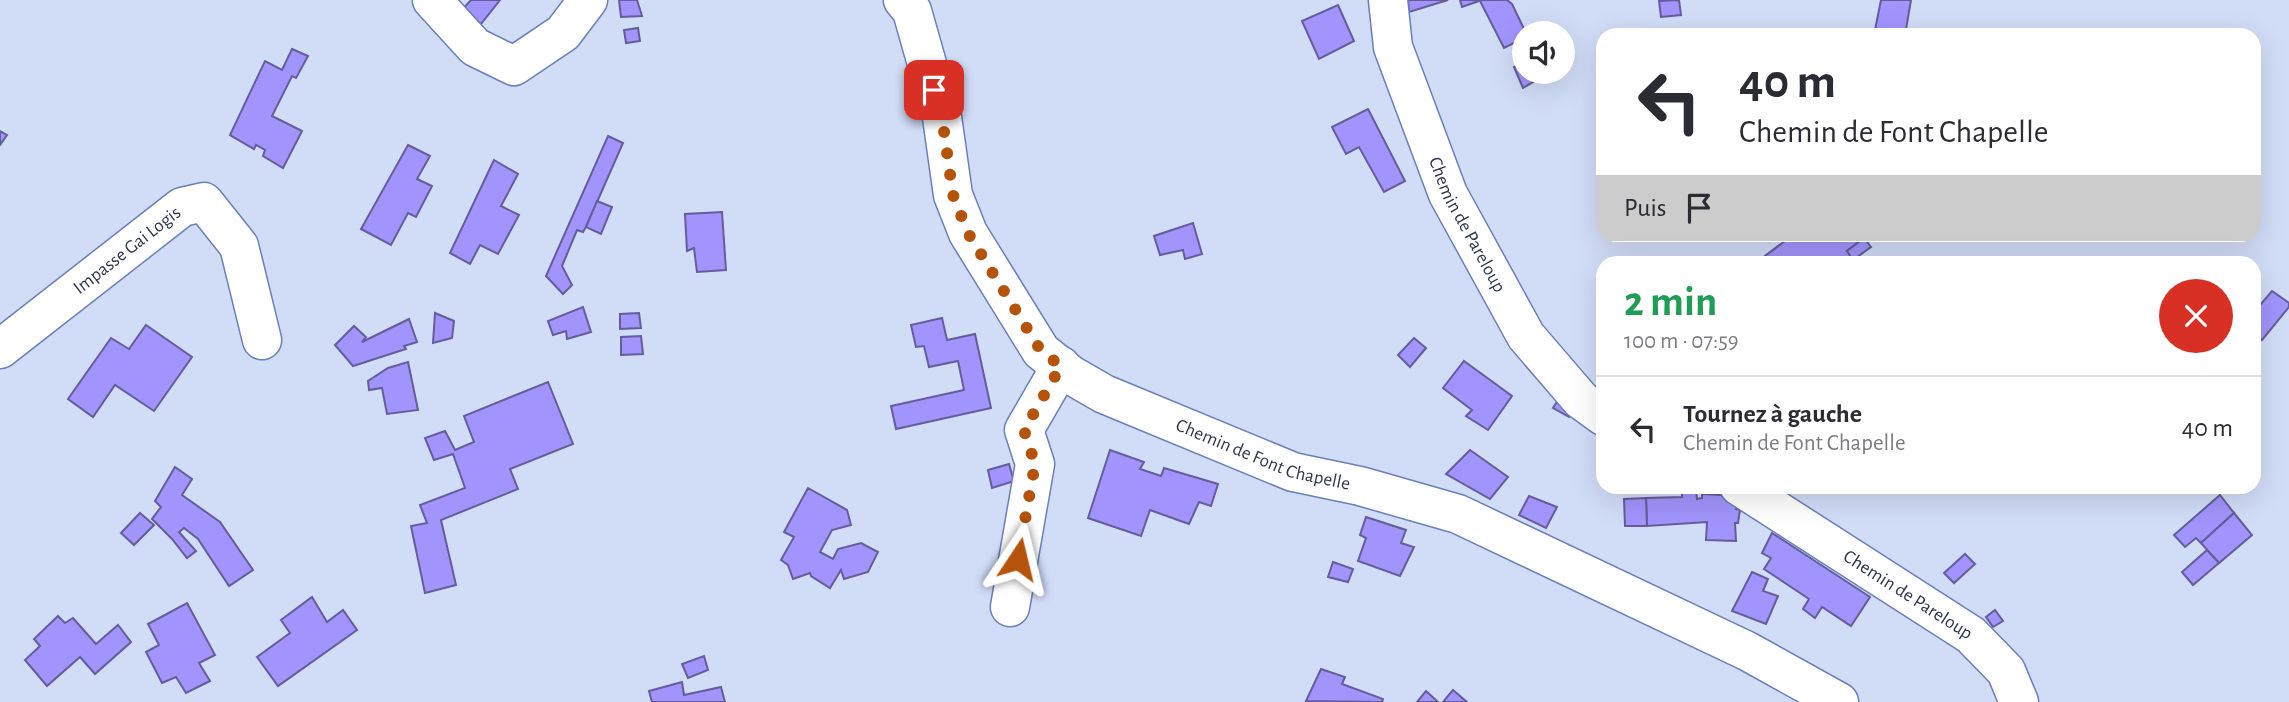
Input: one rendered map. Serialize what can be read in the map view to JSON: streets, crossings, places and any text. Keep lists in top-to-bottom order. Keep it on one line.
{"streets":{"street":["Chemin de Pareloup","Impasse Gai Logis","Chemin de Font Chapelle"]},"page":{"turn":["40 m","Chemin de Font Chapelle"],"then":"Puis","heading":["2 min","100 m · 07:59"],"list":[{"name":"Tournez à gauche","note":"Chemin de Font Chapelle","value":"40 m"}]}}
